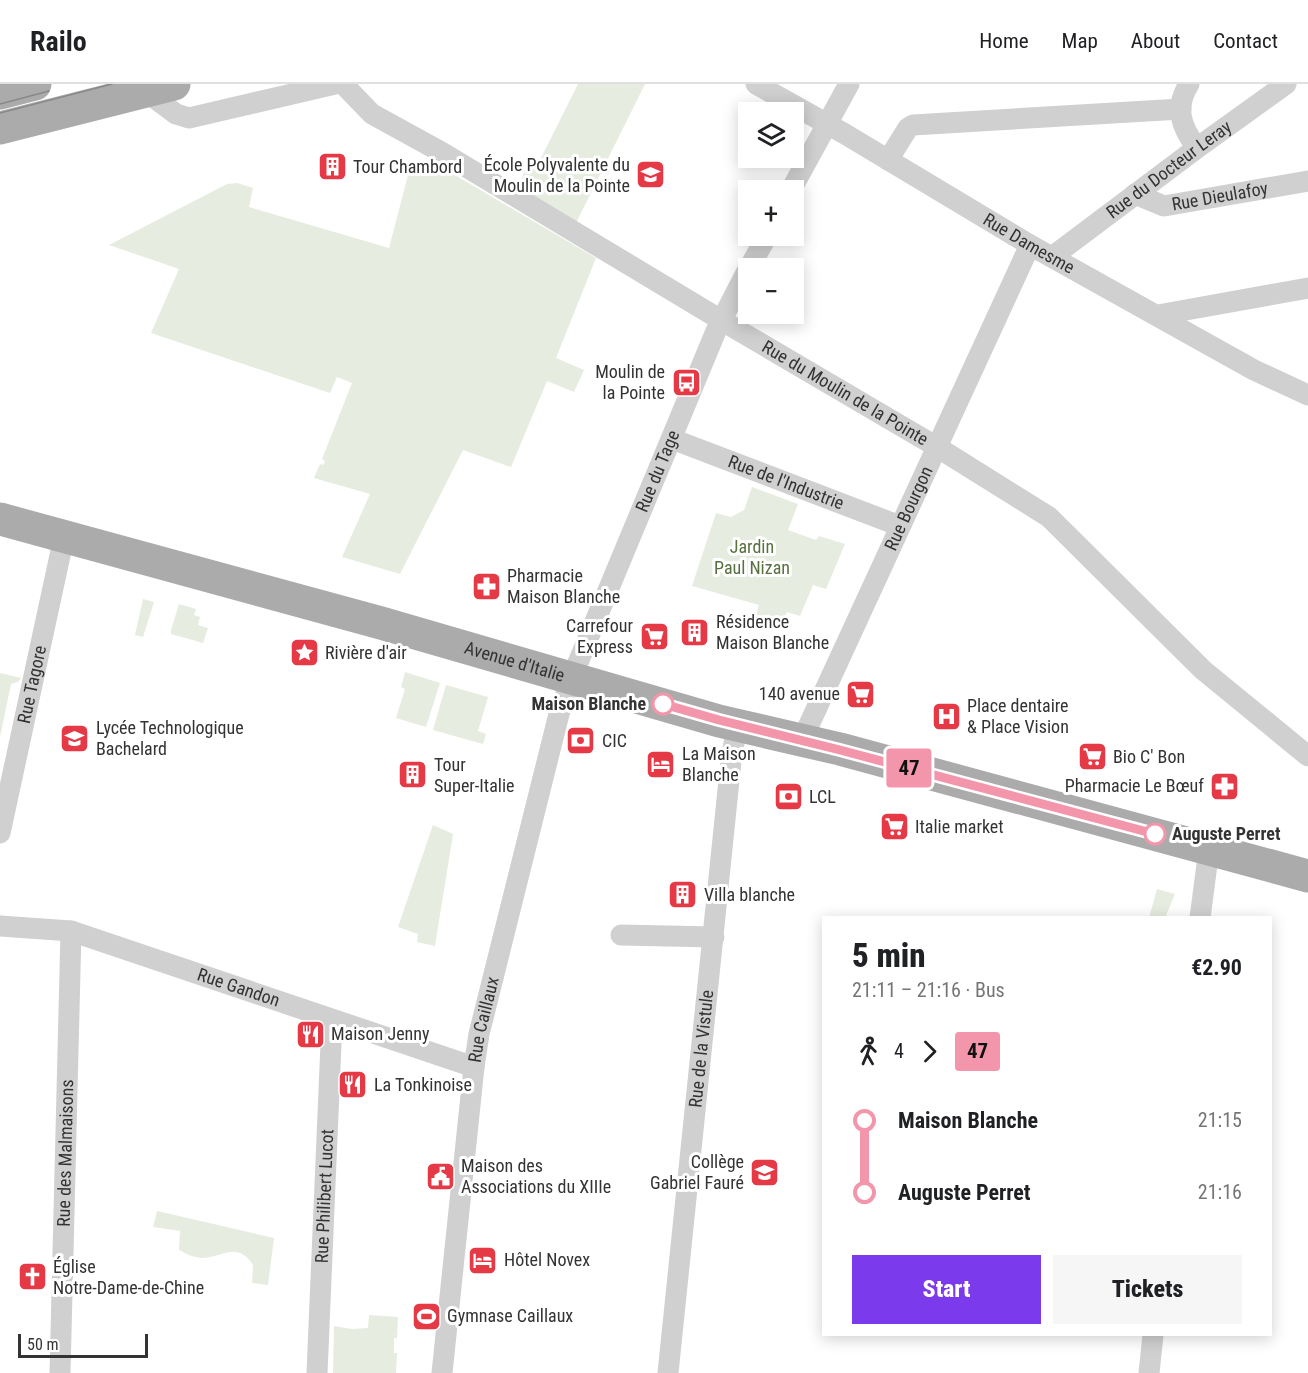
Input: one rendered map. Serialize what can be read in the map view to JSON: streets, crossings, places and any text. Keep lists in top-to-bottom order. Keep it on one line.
{"streets":{"main road":["Avenue d'Italie"],"street":["Rue du Docteur Leray","Rue Dieulafoy","Rue Damesme","Rue du Moulin de la Pointe","Rue du Tage","Rue de l'Industrie","Rue Bourgon","Rue Tagore","Rue Gandon","Rue Caillaux","Rue de la Vistule","Rue des Malmaisons","Rue Philibert Lucot"]},"crossings":[["Rue du Docteur Leray","Rue Dieulafoy"],["Rue du Docteur Leray","Rue Damesme"],["Rue Damesme","Rue Bourgon"],["Rue du Moulin de la Pointe","Rue du Tage"],["Rue du Moulin de la Pointe","Rue Bourgon"],["Rue du Tage","Rue de l'Industrie"],["Rue du Tage","Avenue d'Italie"],["Rue du Tage","Rue Caillaux"],["Rue de l'Industrie","Rue Bourgon"],["Rue Bourgon","Avenue d'Italie"],["Avenue d'Italie","Rue Tagore"],["Avenue d'Italie","Rue Caillaux"],["Avenue d'Italie","Rue de la Vistule"],["Rue Gandon","Rue Caillaux"],["Rue Gandon","Rue des Malmaisons"],["Rue Gandon","Rue Philibert Lucot"]],"parks":["Jardin Paul Nizan"],"places":{"building":["Tour Chambord","Résidence Maison Blanche","Tour Super-Italie","Villa blanche"],"school or university":["École Polyvalente du Moulin de la Pointe","Lycée Technologique Bachelard","Collège Gabriel Fauré"],"bus stop":["Moulin de la Pointe"],"pharmacy":["Pharmacie Maison Blanche","Pharmacie Le Bœuf"],"supermarket":["Carrefour Express","140 avenue","Bio C' Bon","Italie market"],"place":["Rivière d'air"],"other":["Maison Blanche","Auguste Perret"],"hospital":["Place dentaire & Place Vision"],"bank":["CIC","LCL"],"hotel":["La Maison Blanche","Hôtel Novex"],"restaurant":["Maison Jenny","La Tonkinoise"],"public building":["Maison des Associations du XIIIe"],"church":["Église Notre-Dame-de-Chine"],"sports":["Gymnase Caillaux"]},"lines":["bus line 47"],"scale_bar":"50 m","page":{"header":"Railo","nav":["Home","Map","About","Contact"],"on_map":"47","map_buttons":["+","−"],"heading":["5 min","21:11 – 21:16 · Bus","€2.90"],"legs":["4","47"],"list":[{"name":"Maison Blanche","value":"21:15"},{"name":"Auguste Perret","value":"21:16"}],"buttons":["Start","Tickets"],"scale":"50 m"}}
